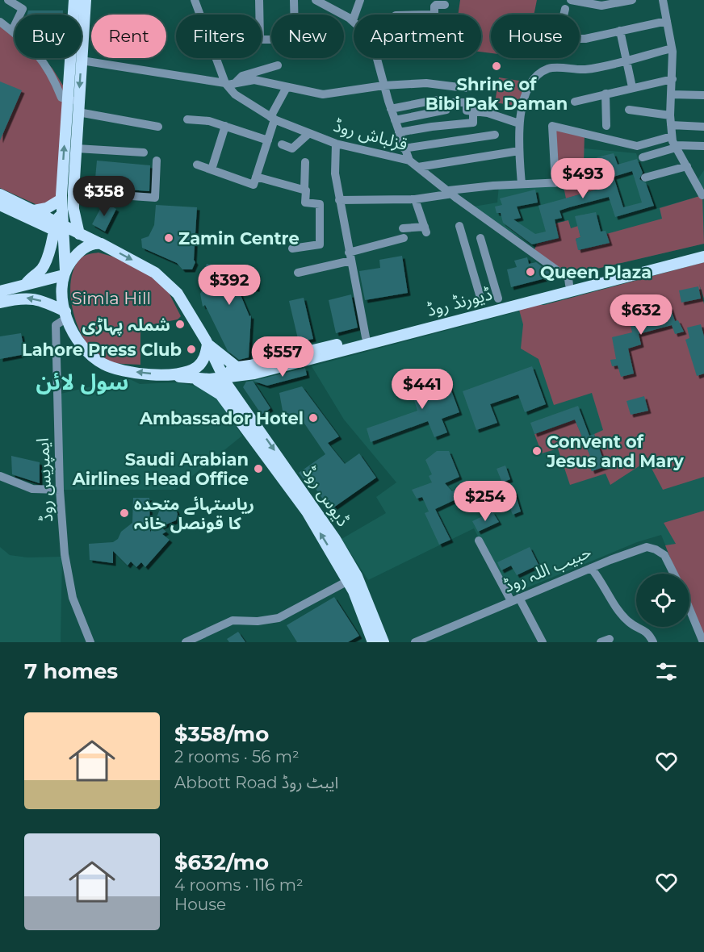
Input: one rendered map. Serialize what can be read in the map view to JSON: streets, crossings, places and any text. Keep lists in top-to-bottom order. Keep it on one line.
{"streets":{"main road":["ڈیورنڈ روڈ","ڈیوس روڈ"],"street":["قزلباش روڈ","ایمپریس روڈ","حبیب اللہ روڈ"]},"crossings":[["قزلباش روڈ","ڈیورنڈ روڈ"],["ڈیورنڈ روڈ","ایمپریس روڈ"],["ڈیورنڈ روڈ","ڈیوس روڈ"],["ایمپریس روڈ","ڈیوس روڈ"]],"districts":["سول لائن"],"parks":["Simla Hill"],"places":["Shrine of Bibi Pak Daman","Zamin Centre","Queen Plaza","شملہ پہاڑی","Lahore Press Club","Ambassador Hotel","Convent of Jesus and Mary","Saudi Arabian Airlines Head Office","ریاستہائے متحدہ کا قونصل خانہ"],"page":{"chip":["Buy","Rent","Filters","New","Apartment","House"],"price":["$493","$358","$392","$632","$557","$441","$254"],"heading":"7 homes","list":[{"name":"$358/mo","note":"2 rooms · 56 m² · Abbott Road ایبٹ روڈ"},{"name":"$632/mo","note":"4 rooms · 116 m² · House"}]}}
